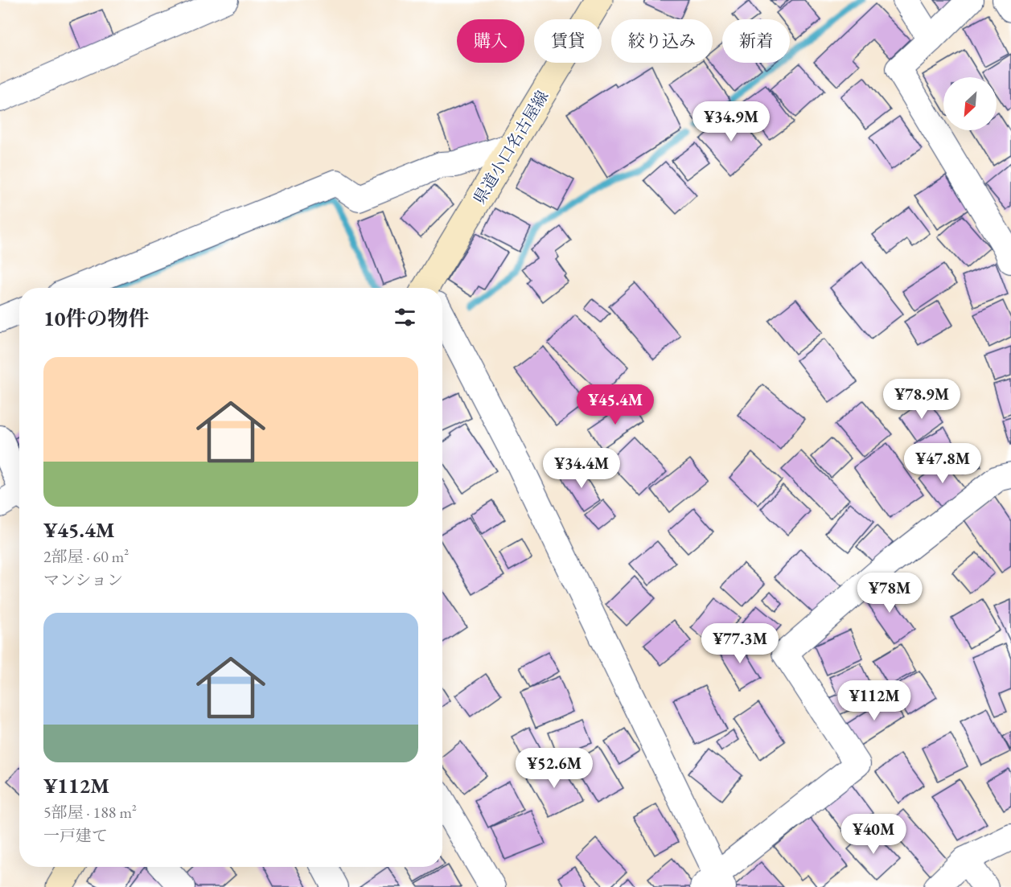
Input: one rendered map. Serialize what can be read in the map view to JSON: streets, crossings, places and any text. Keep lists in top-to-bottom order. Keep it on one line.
{"streets":{"main road":["県道小口名古屋線"]},"north":"bottom left","page":{"chip":["購入","賃貸","絞り込み","新着"],"price":["¥34.9M","¥78.9M","¥45.4M","¥47.8M","¥34.4M","¥78M","¥77.3M","¥112M","¥52.6M","¥40M"],"heading":"10件の物件","list":[{"name":"¥45.4M","note":"2部屋 · 60 m² · マンション"},{"name":"¥112M","note":"5部屋 · 188 m² · 一戸建て"}]}}
